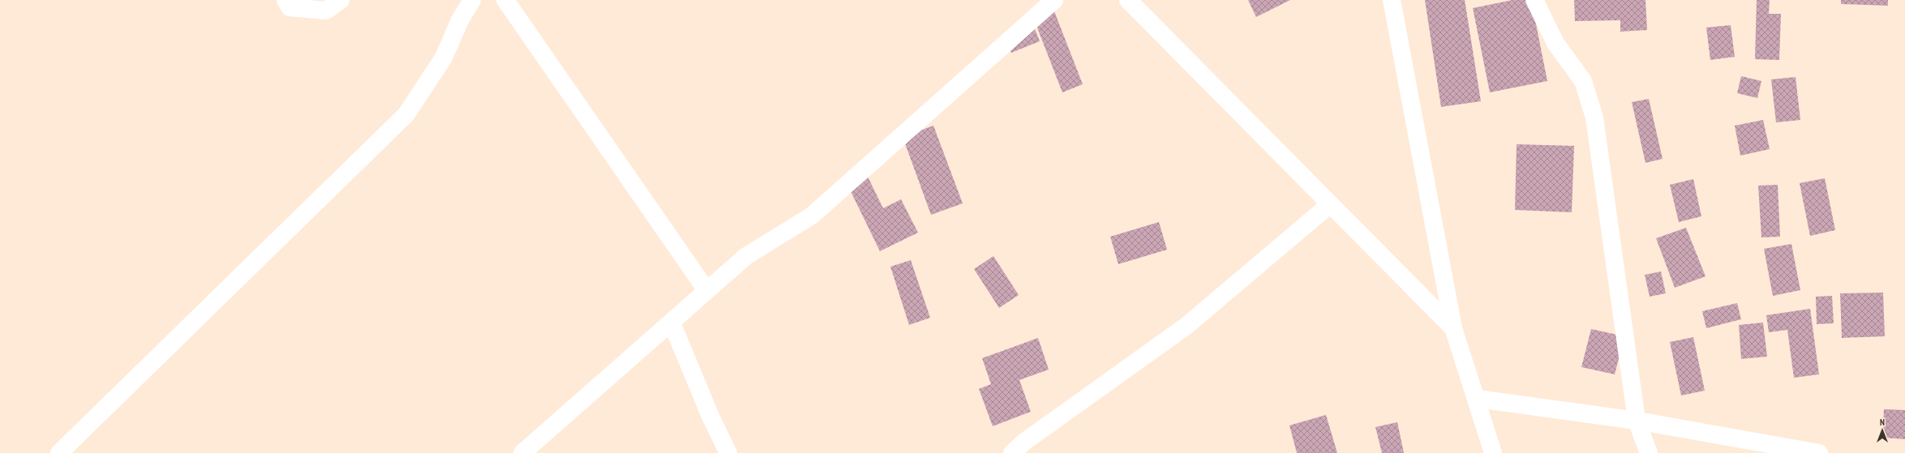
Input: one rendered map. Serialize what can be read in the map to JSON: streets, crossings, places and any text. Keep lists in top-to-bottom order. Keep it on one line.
{"north":"top"}
